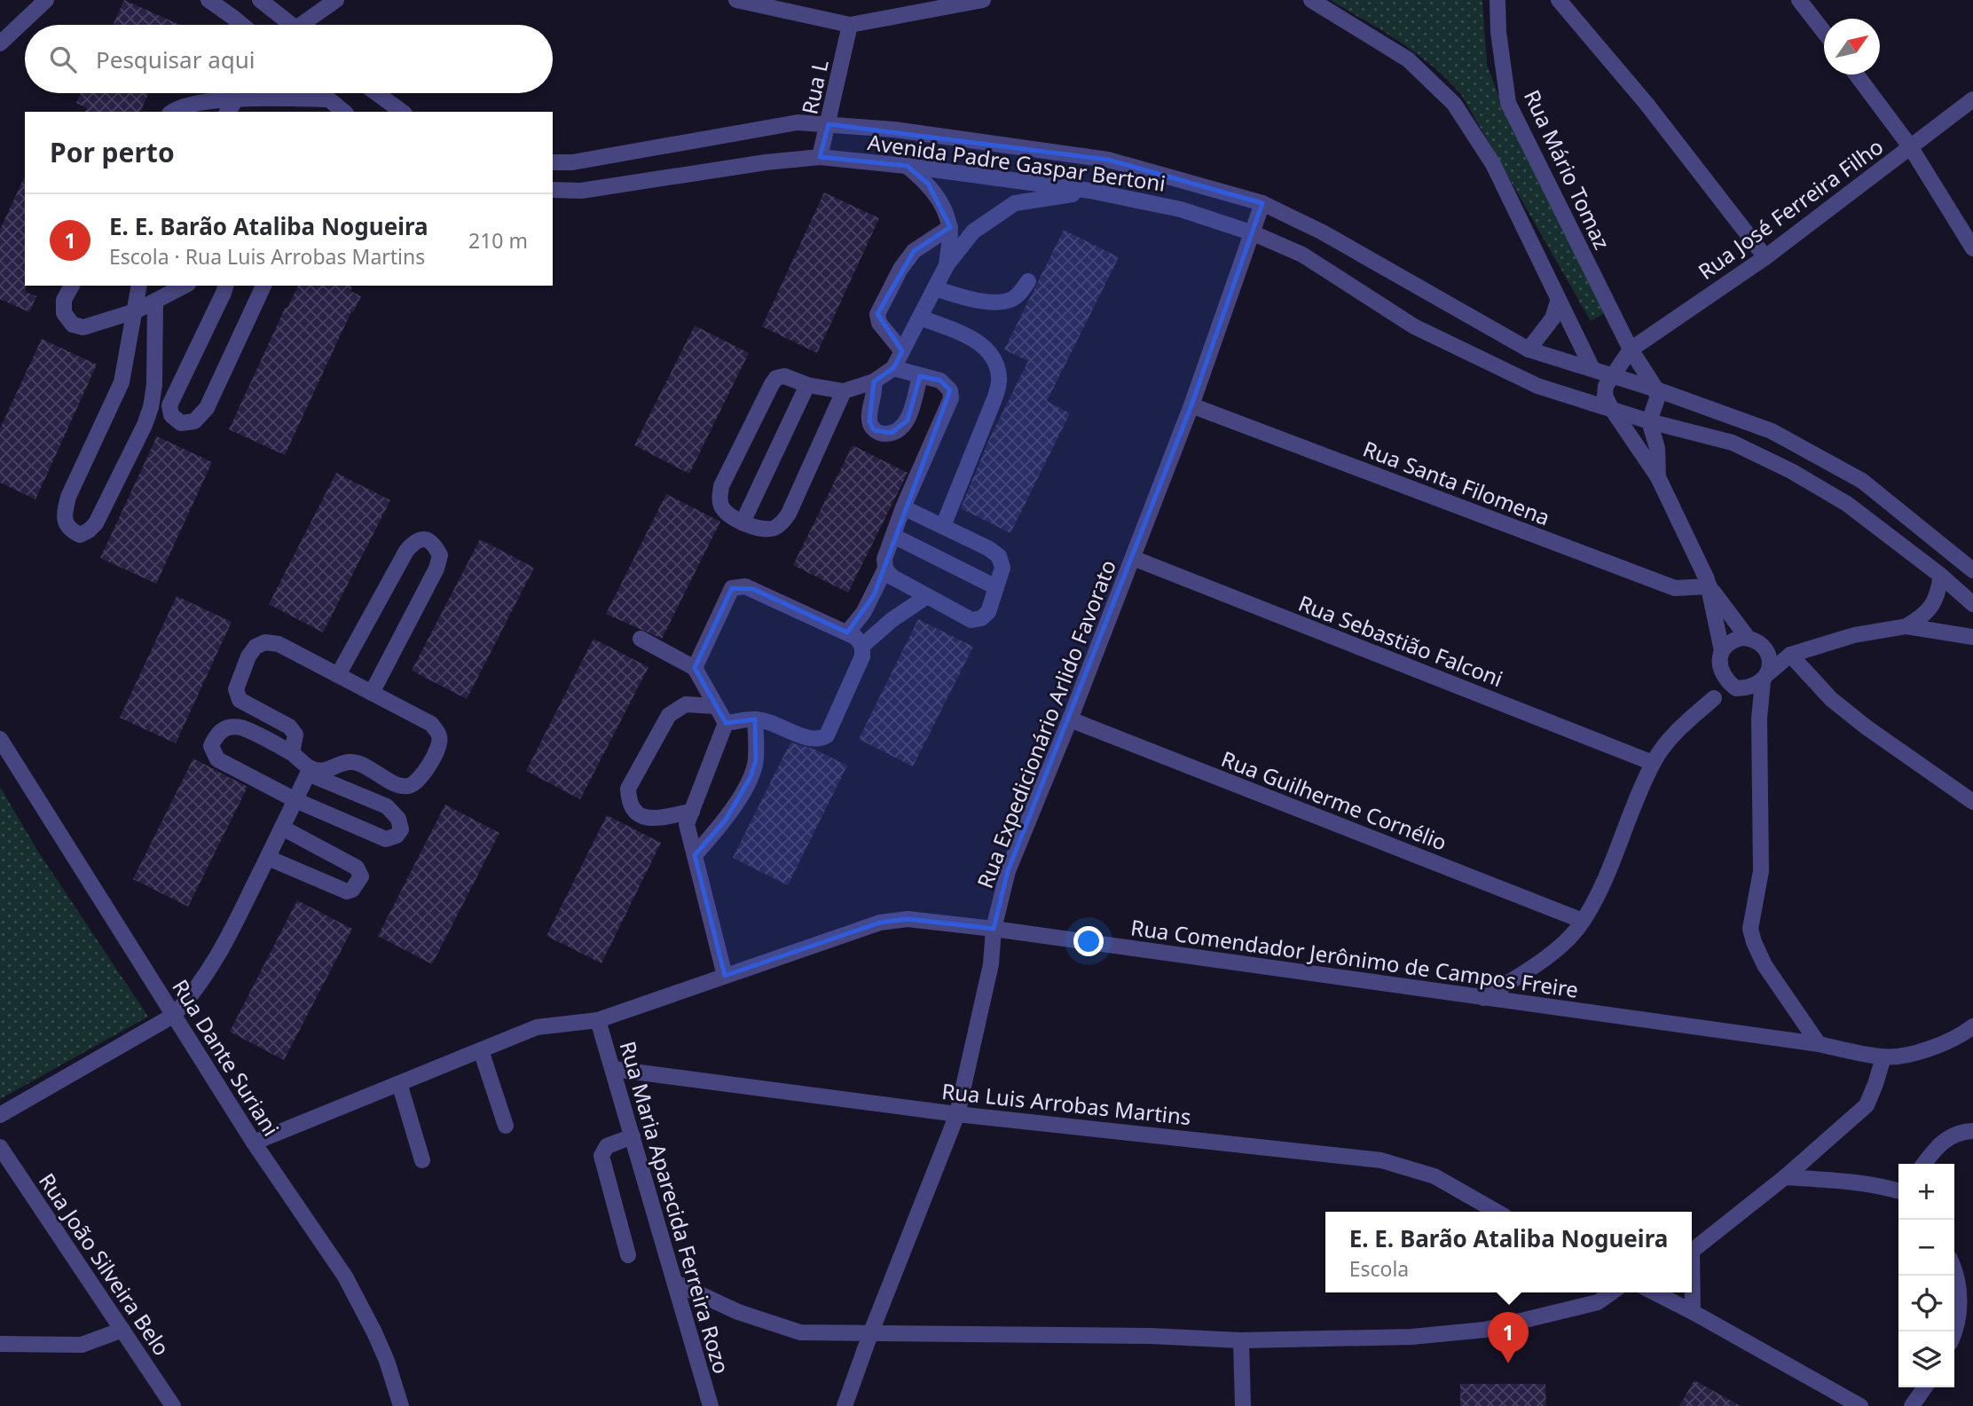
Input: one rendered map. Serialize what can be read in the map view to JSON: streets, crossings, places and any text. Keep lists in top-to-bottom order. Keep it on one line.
{"streets":{"street":["Rua L","Avenida Padre Gaspar Bertoni","Rua Mário Tomaz","Rua José Ferreira Filho","Rua Santa Filomena","Rua Sebastião Falconi","Rua Expedicionário Arlido Favorato","Rua Guilherme Cornélio","Rua Comendador Jerônimo de Campos Freire","Rua Dante Suriani","Rua Luis Arrobas Martins","Rua Maria Aparecida Ferreira Rozo","Rua João Silveira Belo"]},"crossings":[["Rua L","Avenida Padre Gaspar Bertoni"],["Avenida Padre Gaspar Bertoni","Rua Mário Tomaz"],["Avenida Padre Gaspar Bertoni","Rua Expedicionário Arlido Favorato"],["Rua Mário Tomaz","Rua José Ferreira Filho"],["Rua Santa Filomena","Rua Expedicionário Arlido Favorato"],["Rua Sebastião Falconi","Rua Expedicionário Arlido Favorato"],["Rua Expedicionário Arlido Favorato","Rua Guilherme Cornélio"],["Rua Expedicionário Arlido Favorato","Rua Comendador Jerônimo de Campos Freire"],["Rua Expedicionário Arlido Favorato","Rua Luis Arrobas Martins"],["Rua Comendador Jerônimo de Campos Freire","Rua Dante Suriani"],["Rua Comendador Jerônimo de Campos Freire","Rua Maria Aparecida Ferreira Rozo"],["Rua Luis Arrobas Martins","Rua Maria Aparecida Ferreira Rozo"]],"north":"top right","page":{"search":"Pesquisar aqui","heading":"Por perto","list":[{"mark":"1","name":"E. E. Barão Ataliba Nogueira","note":"Escola · Rua Luis Arrobas Martins","value":"210 m"}],"map_buttons":["+","−"],"popup":["E. E. Barão Ataliba Nogueira","Escola"],"pins":"1"}}
